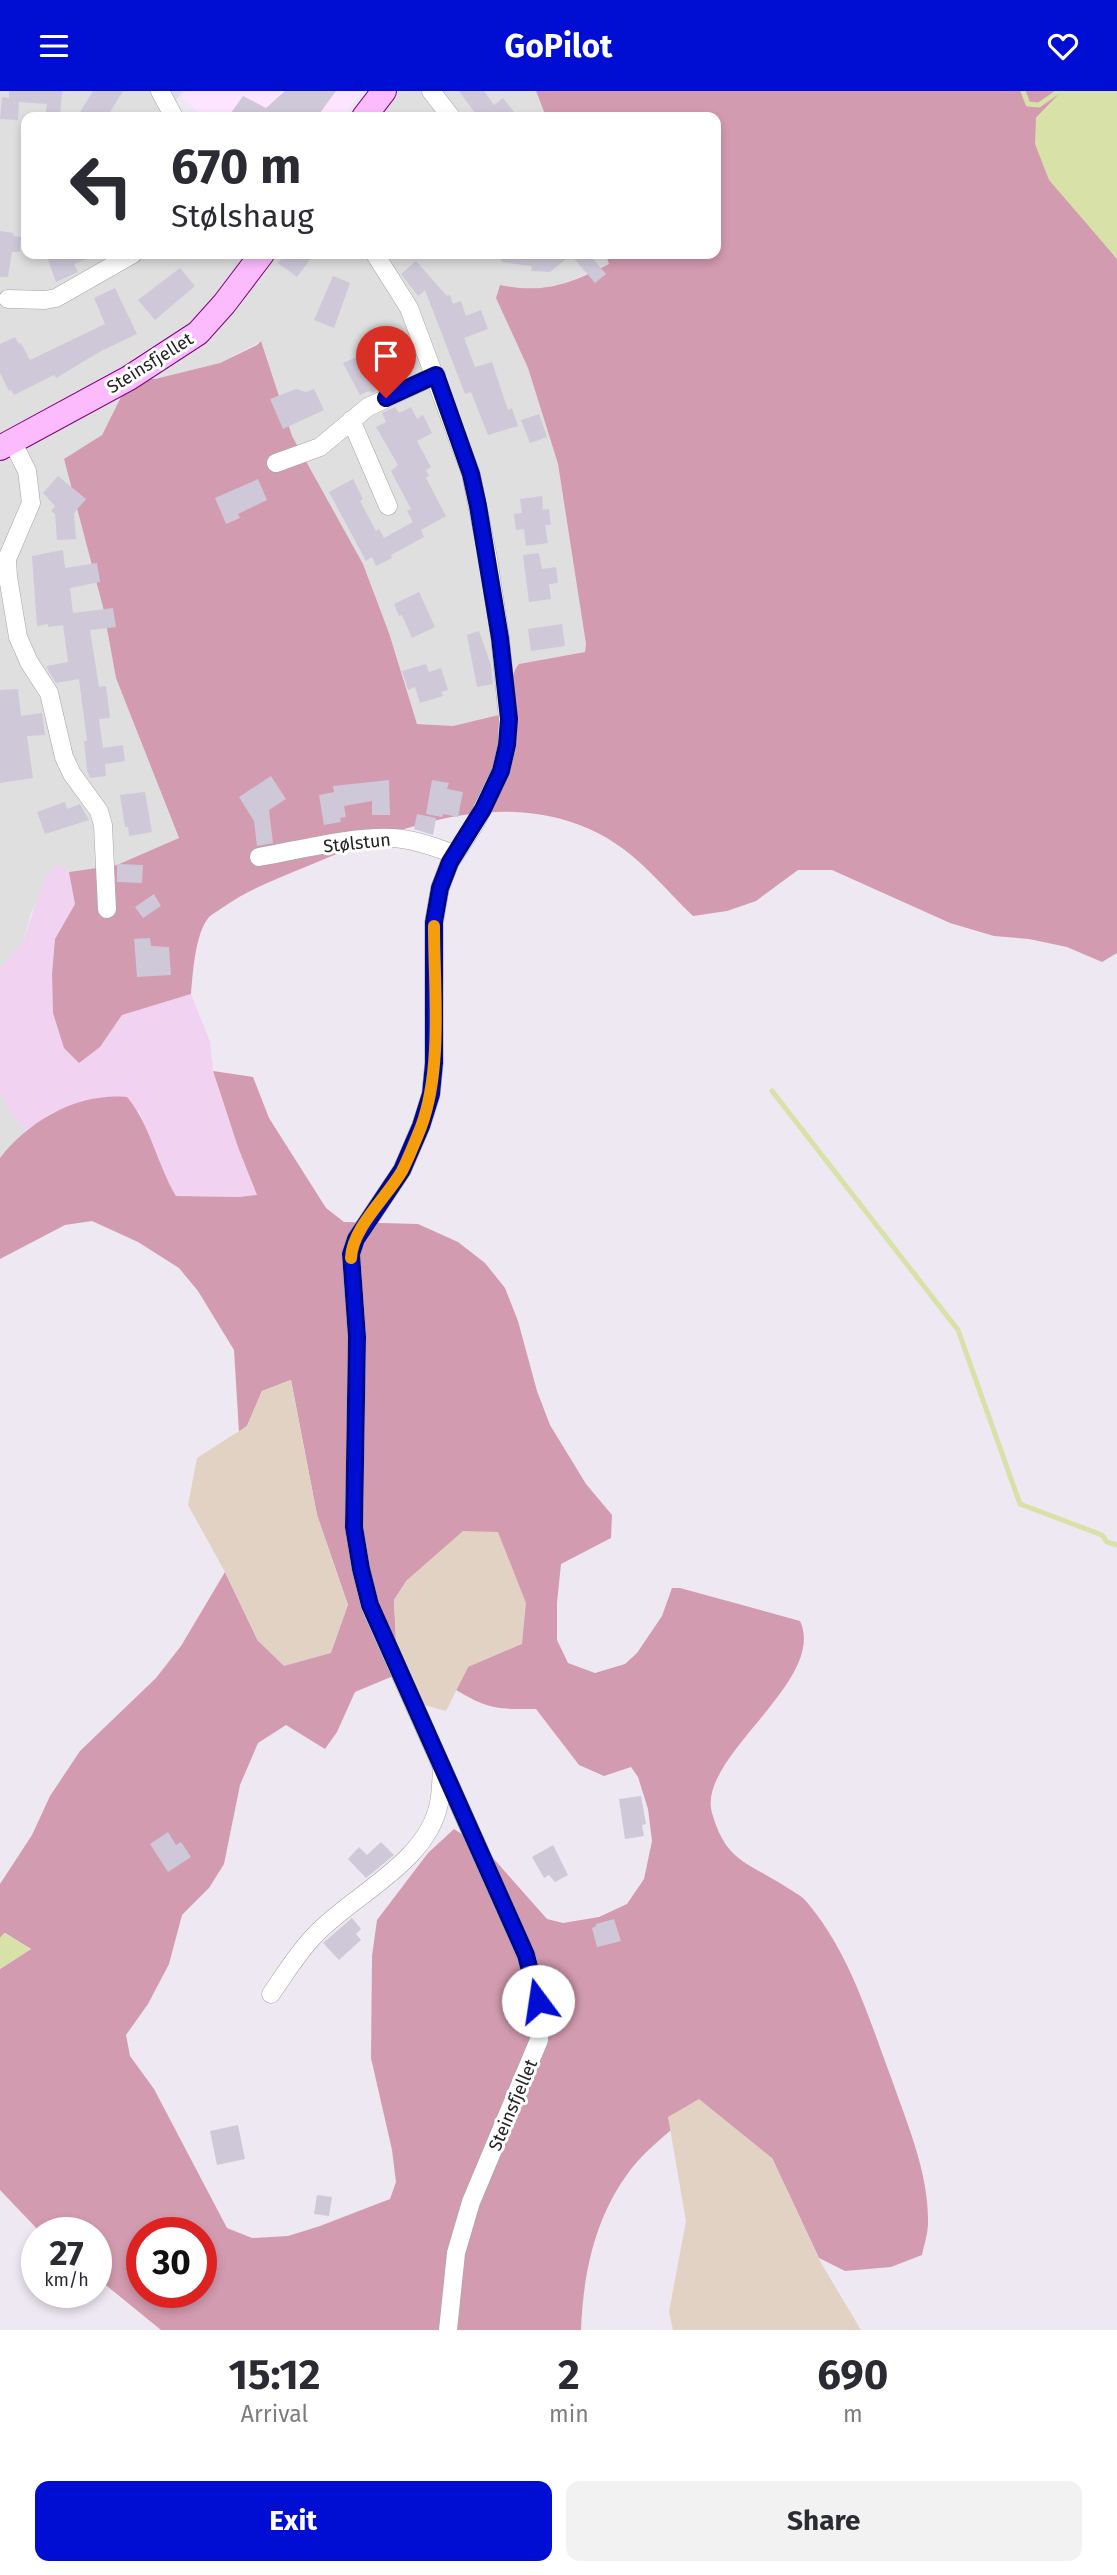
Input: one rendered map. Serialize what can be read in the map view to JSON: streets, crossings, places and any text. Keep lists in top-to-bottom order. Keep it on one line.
{"streets":{"street":["Steinsfjellet","Stølstun"]},"crossings":[["Steinsfjellet","Stølstun"]],"page":{"header":"GoPilot","turn":["670 m","Stølshaug"],"speed":"27 km/h","limit":"30","eta":["15:12","Arrival","2","min","690","m"],"buttons":["Exit","Share"]}}
